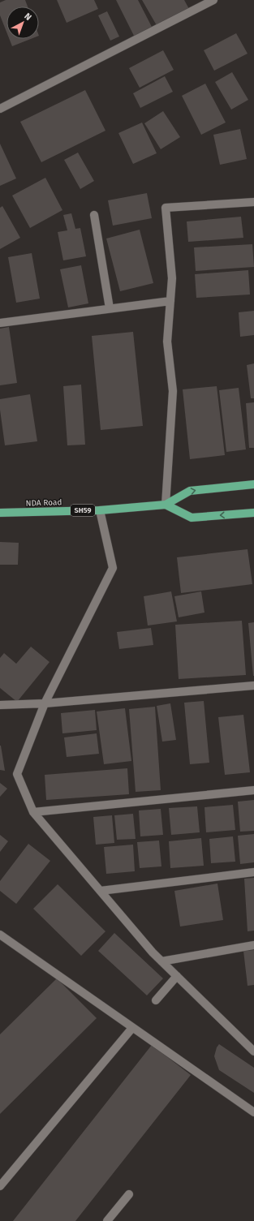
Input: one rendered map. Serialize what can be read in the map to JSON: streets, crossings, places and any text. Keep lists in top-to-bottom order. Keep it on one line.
{"streets":{"main road":["NDA Road","SH59"]},"north":"top right"}
